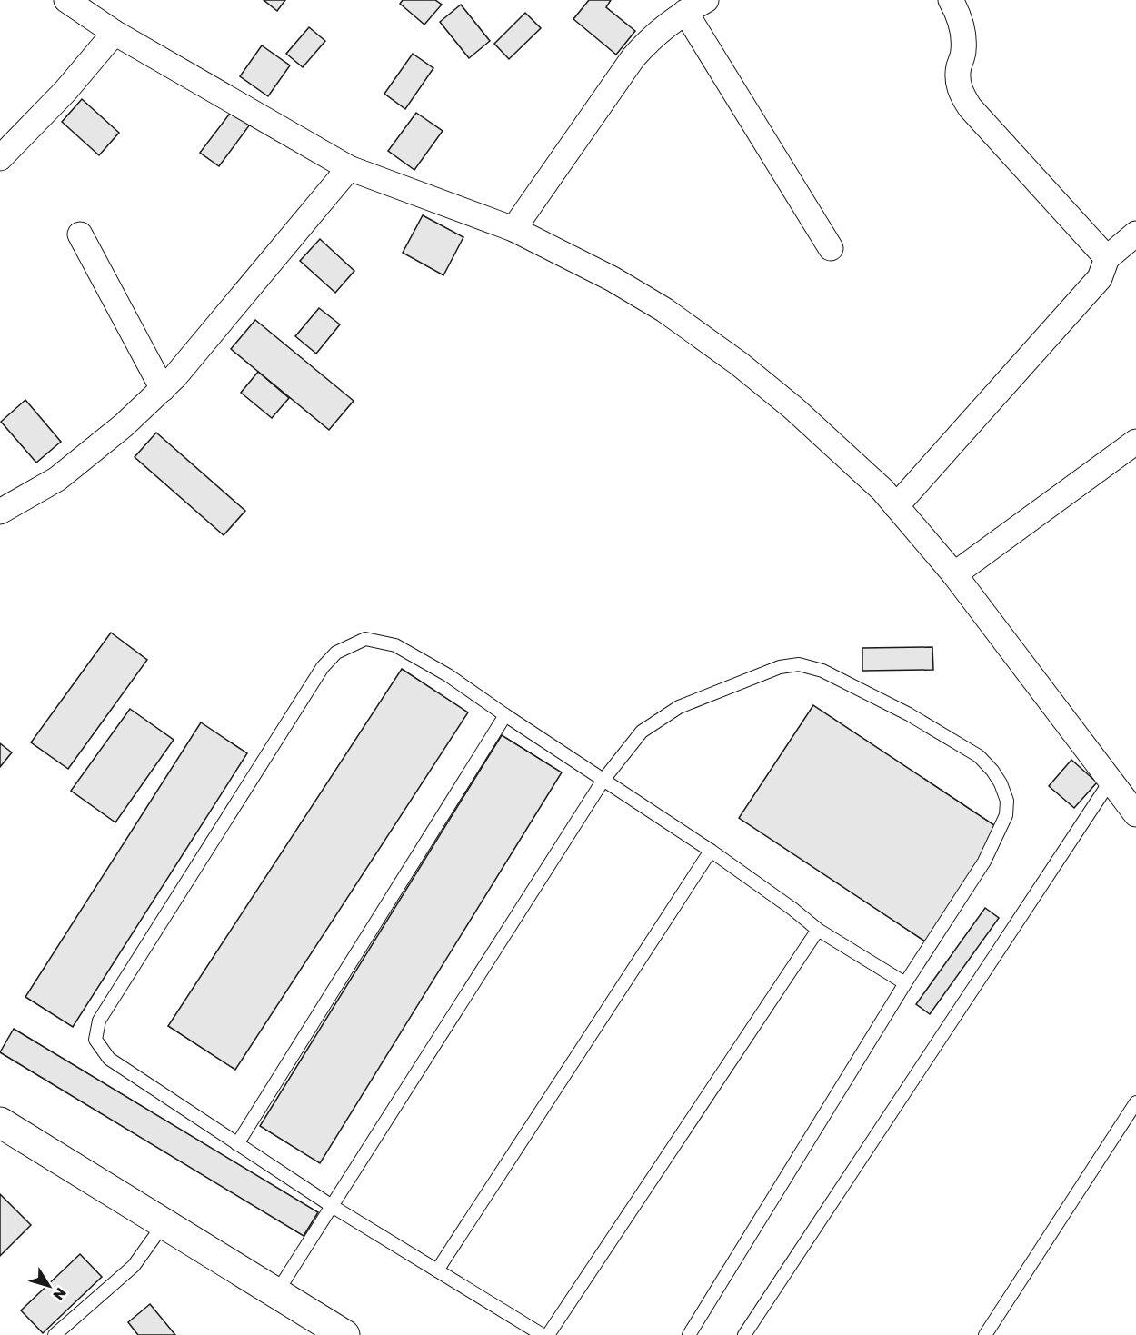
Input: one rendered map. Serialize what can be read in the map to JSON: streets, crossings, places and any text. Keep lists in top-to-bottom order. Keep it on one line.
{"north":"bottom right"}
